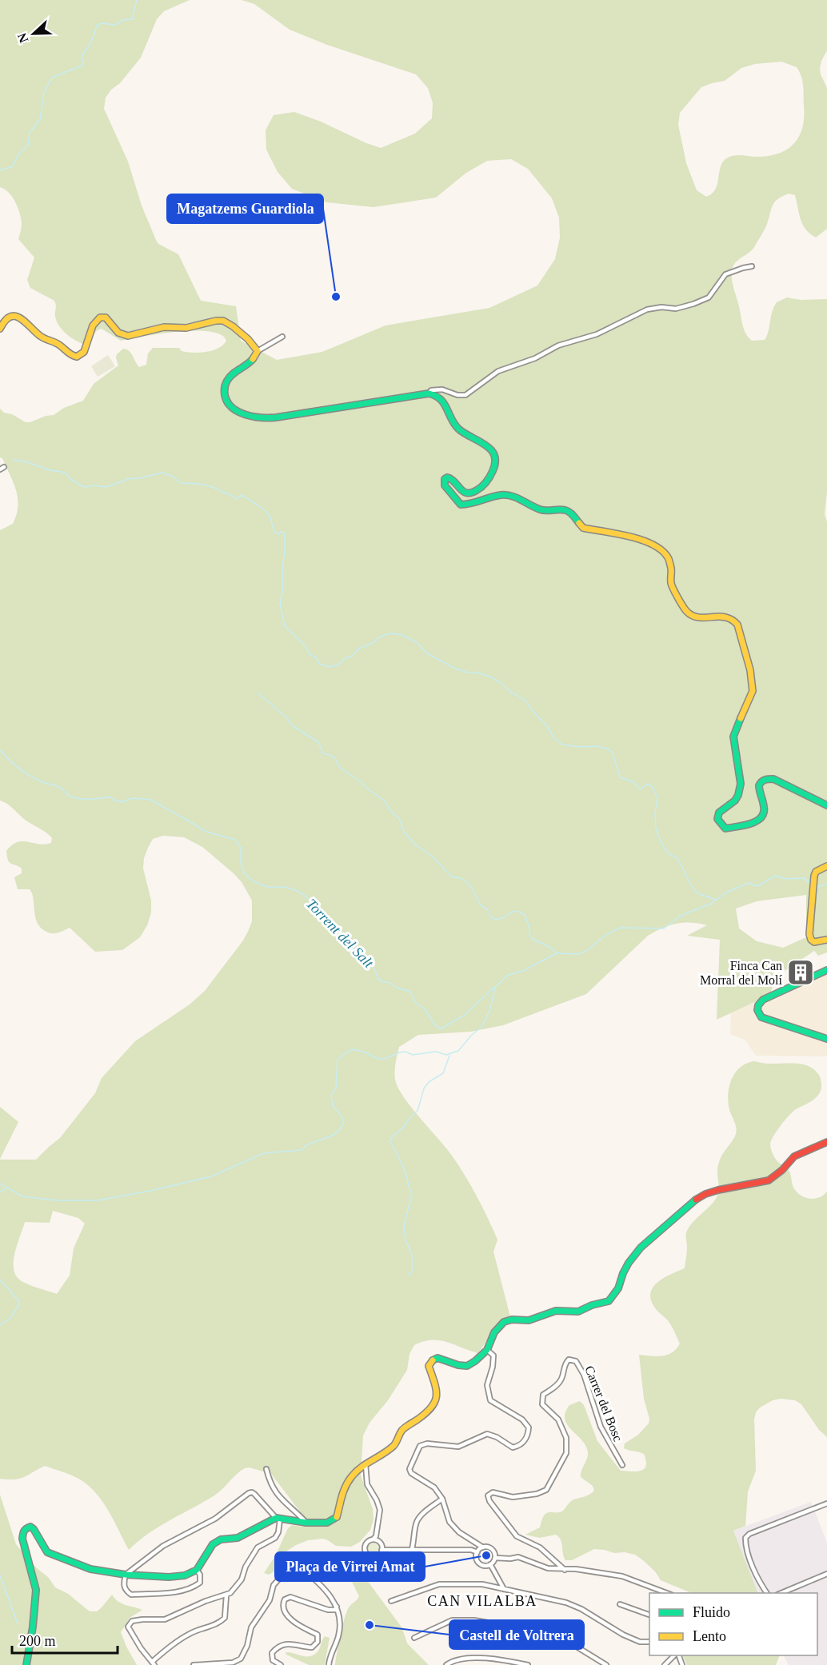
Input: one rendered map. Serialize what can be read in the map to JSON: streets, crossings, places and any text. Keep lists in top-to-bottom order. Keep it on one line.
{"streets":{"street":["Carrer del Bosc"]},"districts":["CAN VILALBA"],"water":["Torrent del Salt"],"places":{"other":["Magatzems Guardiola","Plaça de Virrei Amat","Castell de Voltrera"],"building":["Finca Can Morral del Molí"]},"legend":["Fluido","Lento"],"scale_bar":"200 m","north":"left"}
